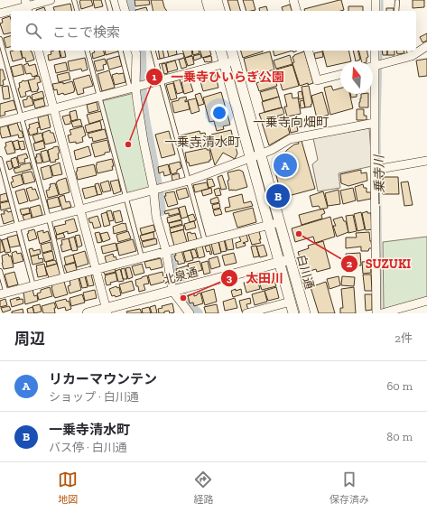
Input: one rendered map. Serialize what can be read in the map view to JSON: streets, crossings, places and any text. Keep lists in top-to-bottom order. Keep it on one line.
{"streets":{"street":["白川通","北泉通"]},"crossings":[["白川通","北泉通"]],"districts":["一乗寺向畑町","一乗寺清水町"],"water":["一乗寺川"],"places":["一乗寺ひいらぎ公園","SUZUKI","太田川"],"north":"top","page":{"search":"ここで検索","pins":["A","B"],"heading":["周辺","2件"],"list":[{"mark":"A","name":"リカーマウンテン","note":"ショップ · 白川通","value":"60 m"},{"mark":"B","name":"一乗寺清水町","note":"バス停 · 白川通","value":"80 m"}],"nav":["地図","経路","保存済み"]}}
